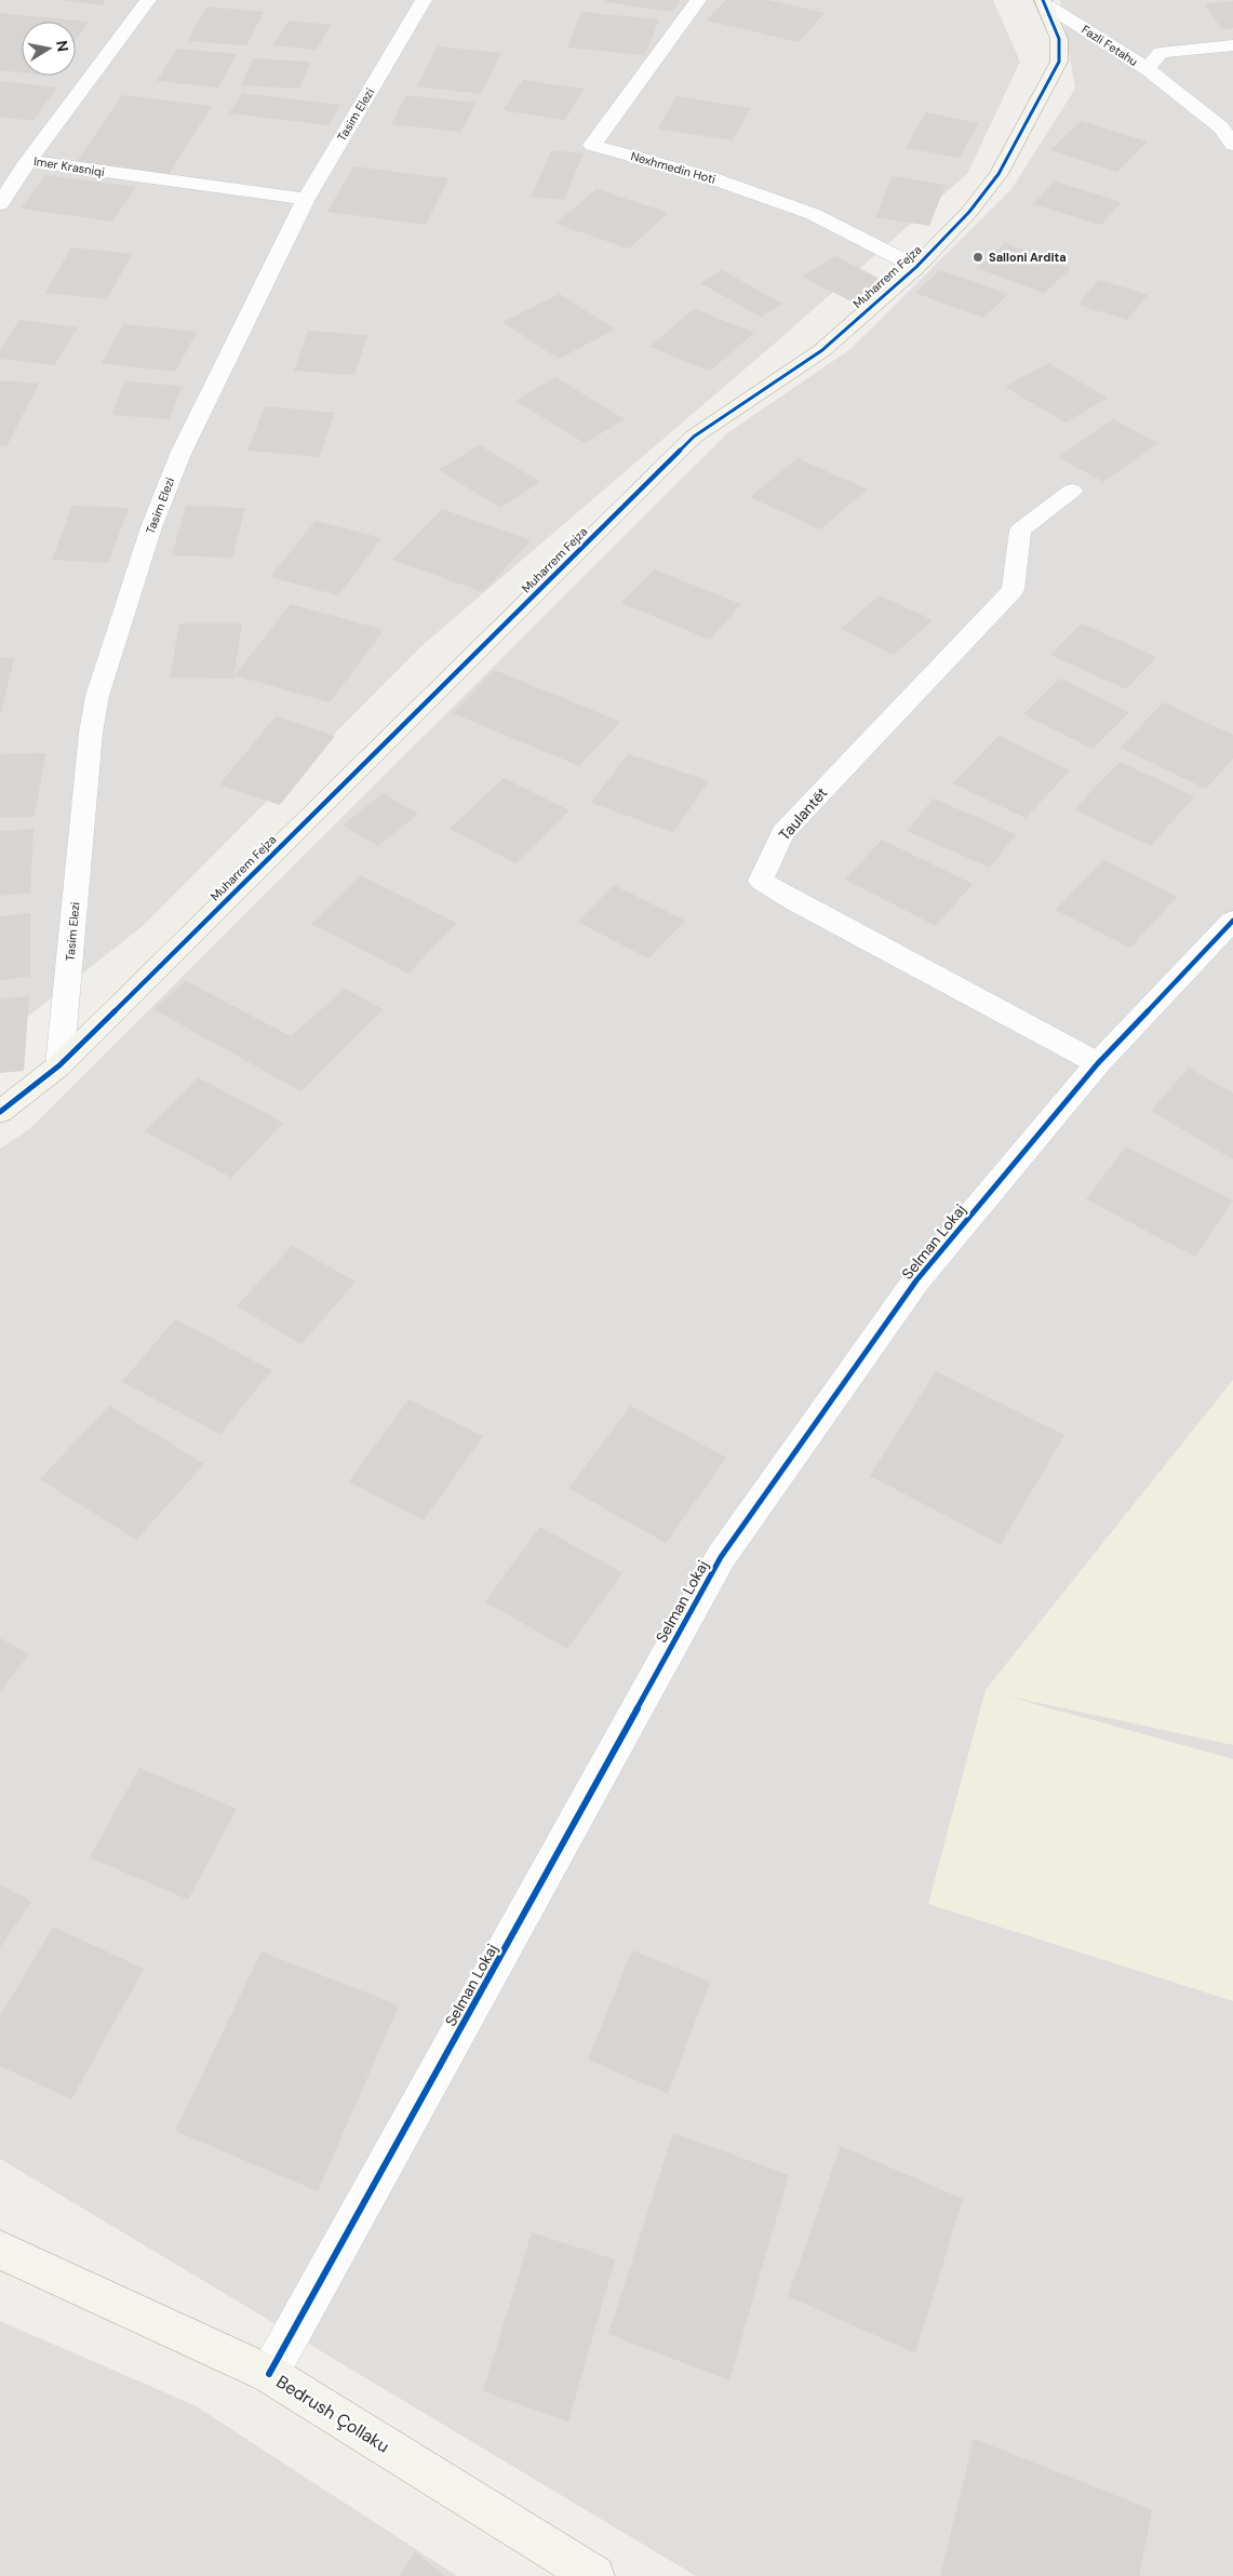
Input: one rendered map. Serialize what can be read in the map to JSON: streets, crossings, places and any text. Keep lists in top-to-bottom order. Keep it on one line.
{"streets":{"street":["Fazli Fetahu","Tasim Elezi","Imer Krasniqi","Nexhmedin Hoti","Muharrem Fejza","Taulantët","Selman Lokaj","Bedrush Çollaku"]},"crossings":[["Fazli Fetahu","Muharrem Fejza"],["Tasim Elezi","Imer Krasniqi"],["Tasim Elezi","Muharrem Fejza"],["Nexhmedin Hoti","Muharrem Fejza"],["Taulantët","Selman Lokaj"],["Selman Lokaj","Bedrush Çollaku"]],"places":["Salloni Ardita"],"north":"right"}
